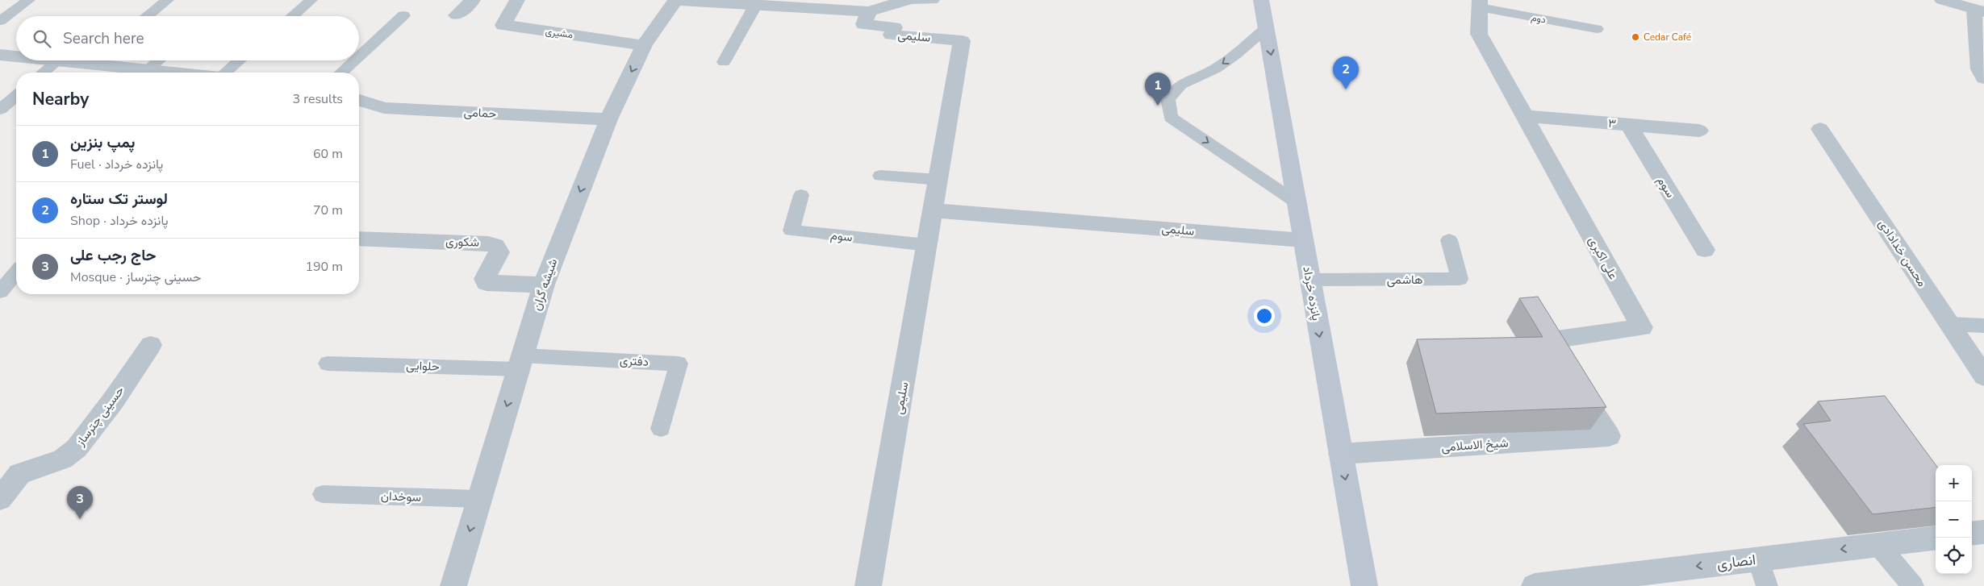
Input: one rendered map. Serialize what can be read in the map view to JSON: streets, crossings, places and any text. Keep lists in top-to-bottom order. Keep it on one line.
{"streets":{"main road":["پانزده خرداد"],"street":["مشیری","سلیمی","حمامی","۳","سوم","شکوری","محسن خدادادی","علی اکبری","شیشه گران","حسینی چترساز","شیخ الاسلامی","انصاری"],"lane":["دوم","هاشمی","دفتری","حلوایی","سوخدان"]},"crossings":[["دوم","علی اکبری"],["مشیری","شیشه گران"],["سلیمی","سوم"],["سلیمی","پانزده خرداد"],["حمامی","شیشه گران"],["۳","سوم"],["۳","علی اکبری"],["شکوری","شیشه گران"],["علی اکبری","شیخ الاسلامی"],["هاشمی","پانزده خرداد"],["شیشه گران","دفتری"],["شیشه گران","حلوایی"],["شیشه گران","سوخدان"],["پانزده خرداد","شیخ الاسلامی"],["دفتری","حلوایی"]],"one_way":["شیشه گران","پانزده خرداد","انصاری"],"places":["Cedar Café"],"page":{"search":"Search here","pins":["2","1","3"],"heading":["Nearby","3 results"],"list":[{"mark":"1","name":"پمپ بنزین","note":"Fuel · پانزده خرداد","value":"60 m"},{"mark":"2","name":"لوستر تک ستاره","note":"Shop · پانزده خرداد","value":"70 m"},{"mark":"3","name":"حاج رجب علی","note":"Mosque · حسینی چترساز","value":"190 m"}],"map_buttons":["+","−"]}}
